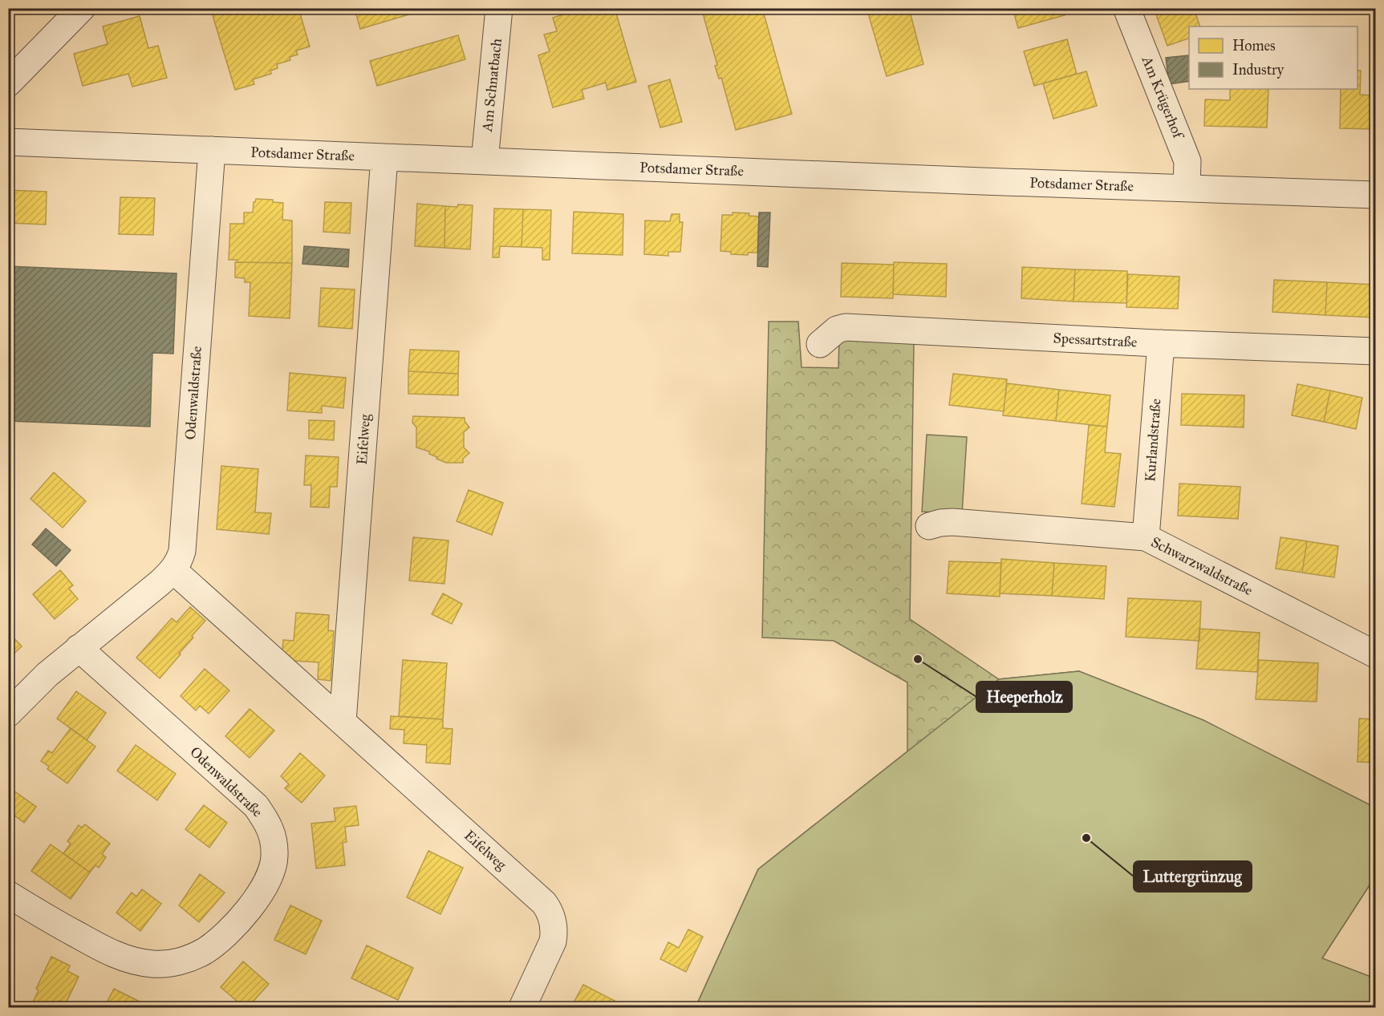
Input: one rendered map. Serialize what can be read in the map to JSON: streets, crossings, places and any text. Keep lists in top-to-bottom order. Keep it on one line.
{"streets":{"street":["Am Schnatbach","Am Krügerhof","Potsdamer Straße","Spessartstraße","Odenwaldstraße","Eifelweg","Kurlandstraße","Schwarzwaldstraße"]},"crossings":[["Am Schnatbach","Potsdamer Straße"],["Am Krügerhof","Potsdamer Straße"],["Potsdamer Straße","Odenwaldstraße"],["Potsdamer Straße","Eifelweg"],["Spessartstraße","Kurlandstraße"],["Odenwaldstraße","Eifelweg"],["Kurlandstraße","Schwarzwaldstraße"]],"places":["Heeperholz","Luttergrünzug"],"legend":["Homes","Industry"]}
